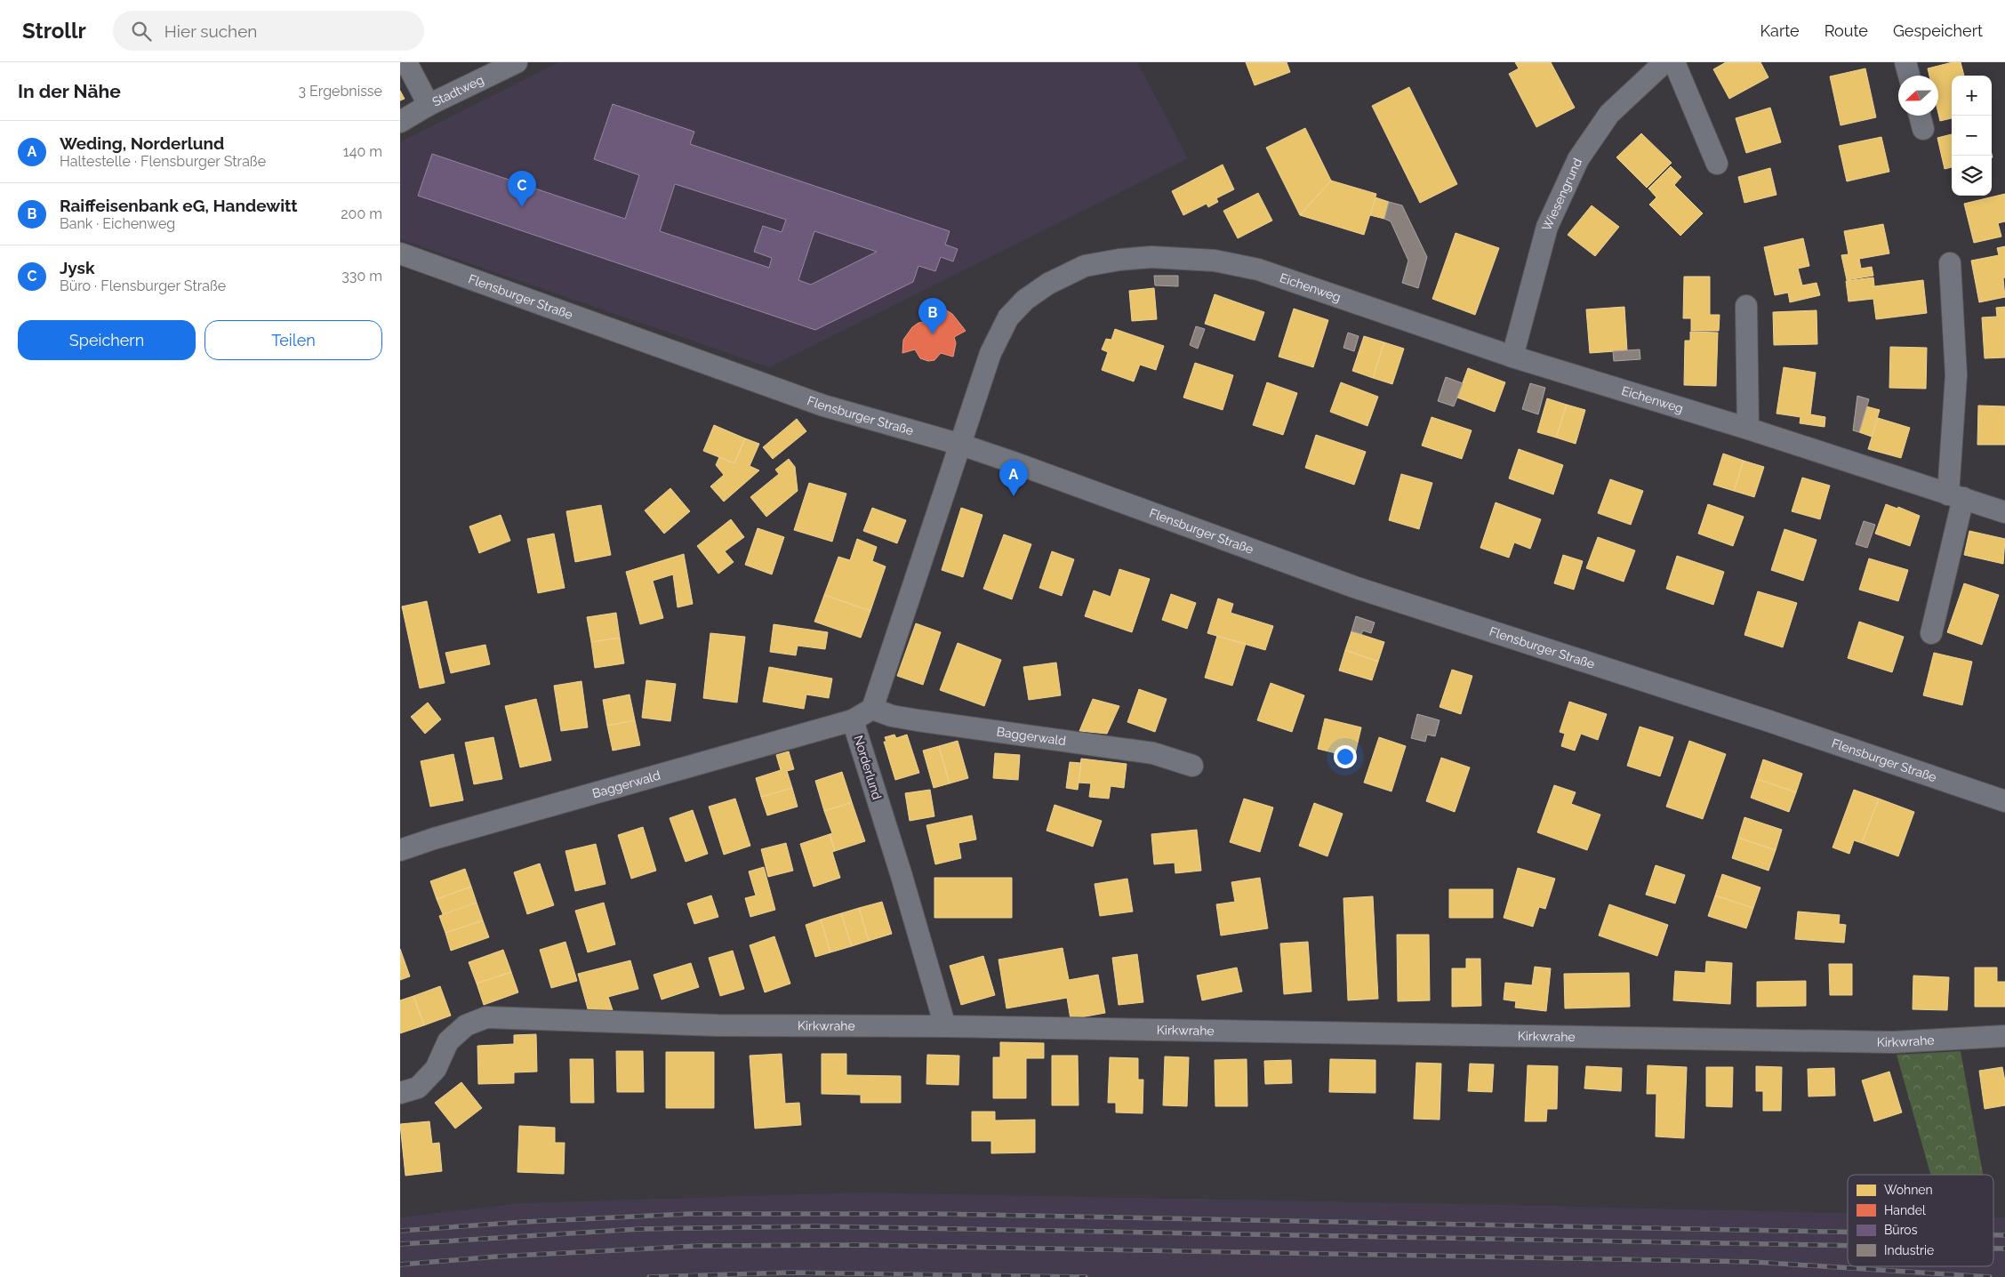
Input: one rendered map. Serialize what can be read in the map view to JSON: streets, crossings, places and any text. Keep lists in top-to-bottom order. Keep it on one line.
{"streets":{"street":["Stadtweg","Wiesengrund","Eichenweg","Flensburger Straße","Baggerwald","Norderlund","Kirkwrahe"]},"crossings":[["Wiesengrund","Eichenweg"],["Eichenweg","Flensburger Straße"],["Baggerwald","Norderlund"],["Norderlund","Kirkwrahe"]],"legend":["Wohnen","Handel","Büros","Industrie"],"north":"left","page":{"header":"Strollr","search":"Hier suchen","nav":["Karte","Route","Gespeichert"],"heading":["In der Nähe","3 Ergebnisse"],"map_buttons":["+","−"],"list":[{"mark":"A","name":"Weding, Norderlund","note":"Haltestelle · Flensburger Straße","value":"140 m"},{"mark":"B","name":"Raiffeisenbank eG, Handewitt","note":"Bank · Eichenweg","value":"200 m"},{"mark":"C","name":"Jysk","note":"Büro · Flensburger Straße","value":"330 m"}],"pins":["C","B","A"],"buttons":["Speichern","Teilen"]}}
